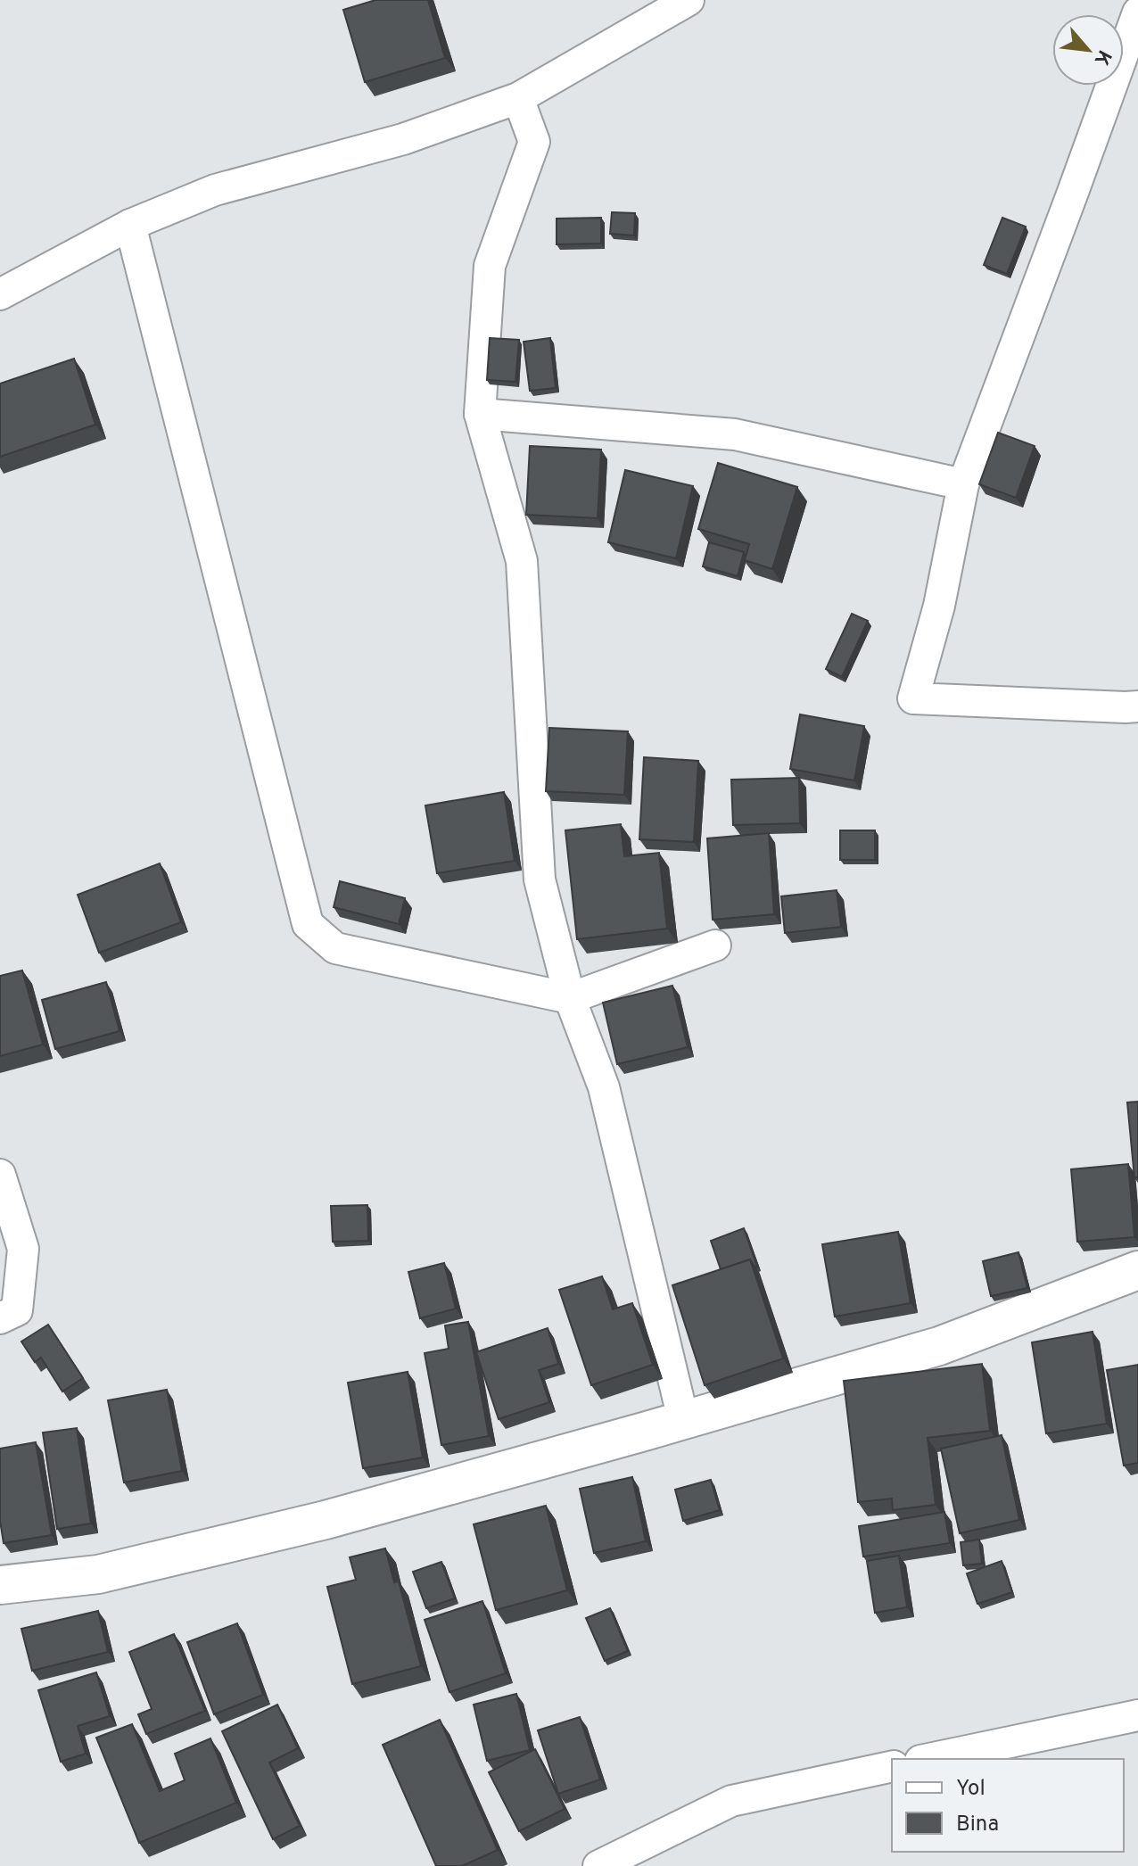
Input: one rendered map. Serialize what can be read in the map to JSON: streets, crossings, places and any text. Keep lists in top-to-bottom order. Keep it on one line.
{"legend":["Yol","Bina"],"north":"bottom right"}
